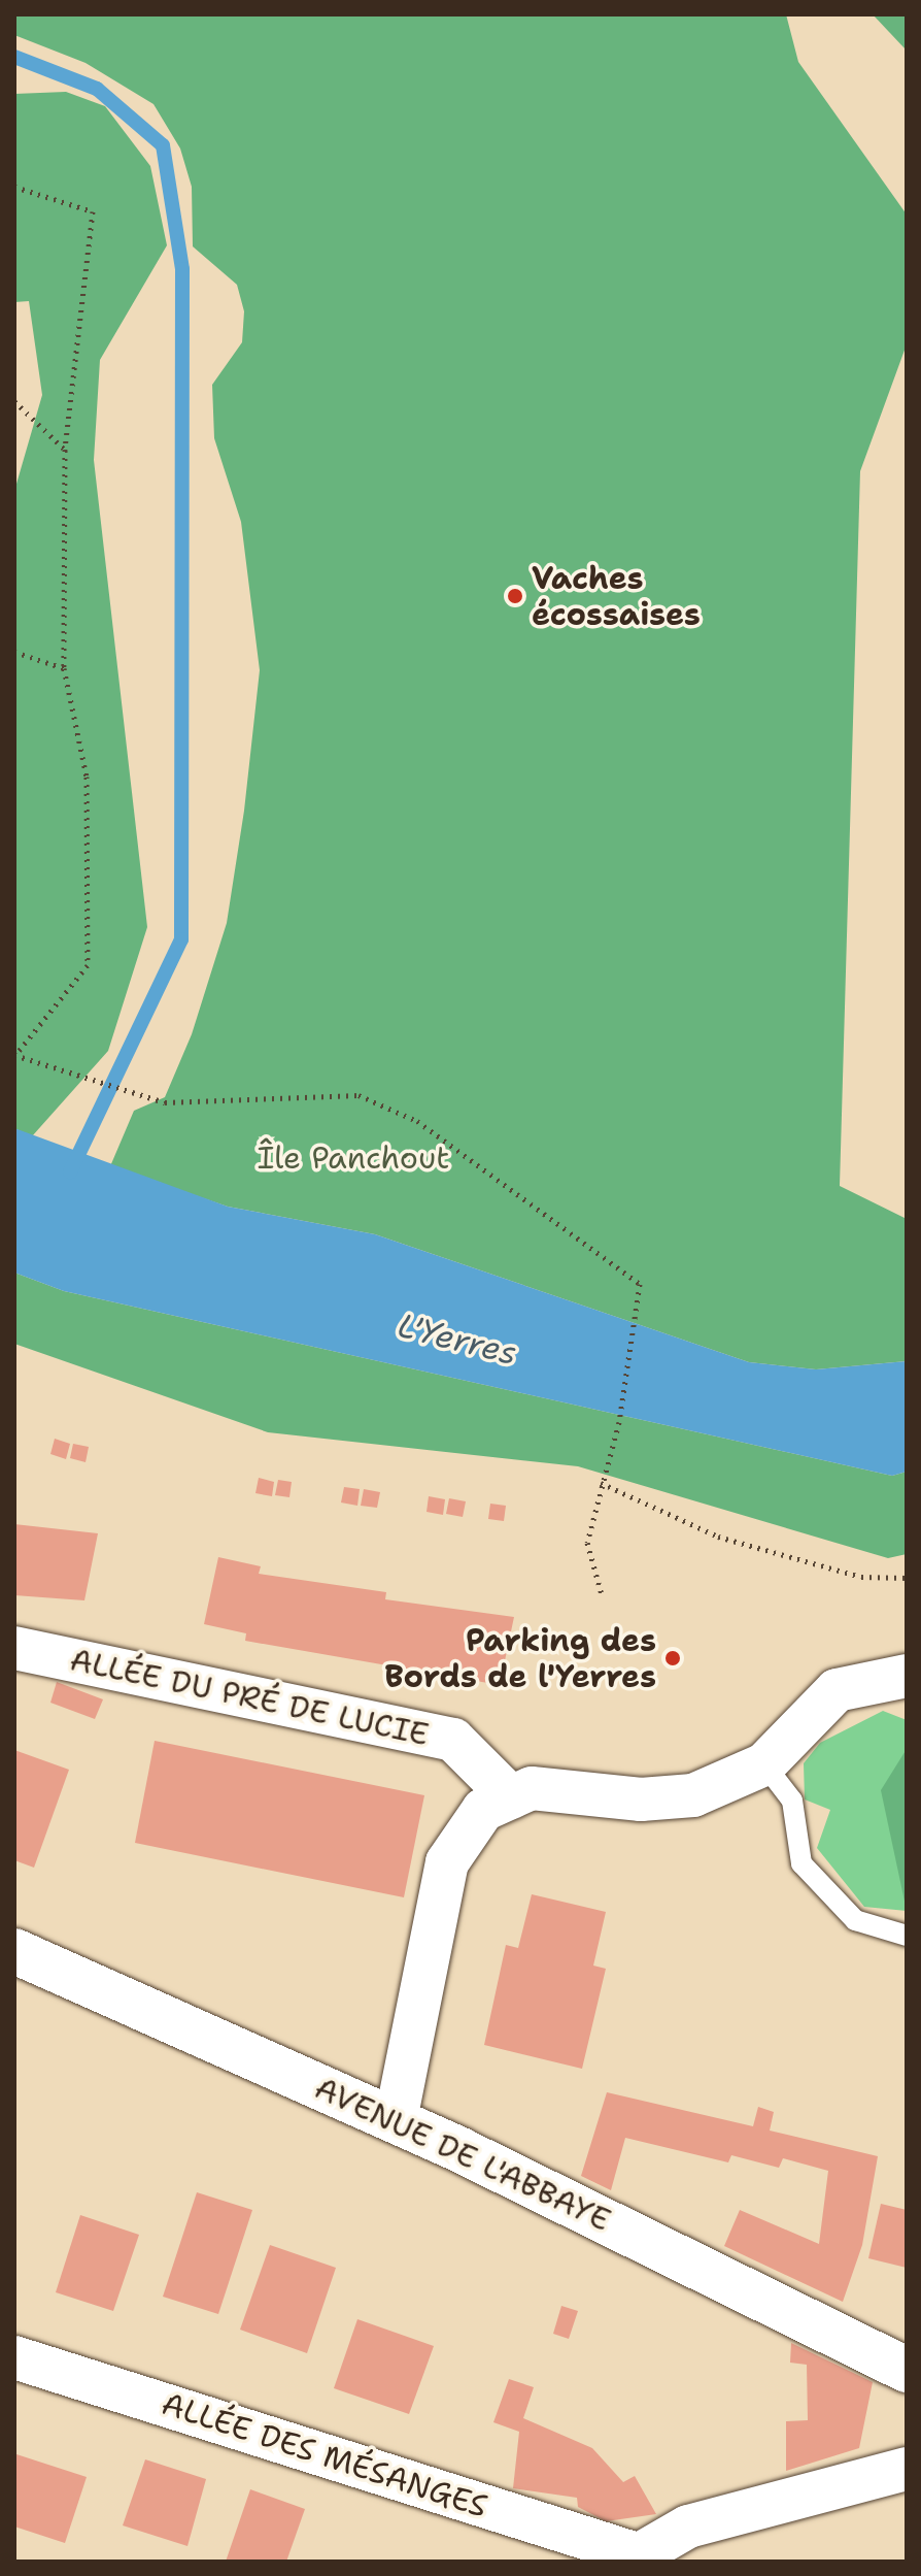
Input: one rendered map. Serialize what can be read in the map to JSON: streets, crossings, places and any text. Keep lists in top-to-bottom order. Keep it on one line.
{"streets":{"street":["ALLÉE DU PRÉ DE LUCIE","AVENUE DE L'ABBAYE","ALLÉE DES MÉSANGES"]},"water":["L'Yerres"],"parks":["Île Panchout"],"places":["Vaches écossaises","Parking des Bords de l'Yerres"]}
